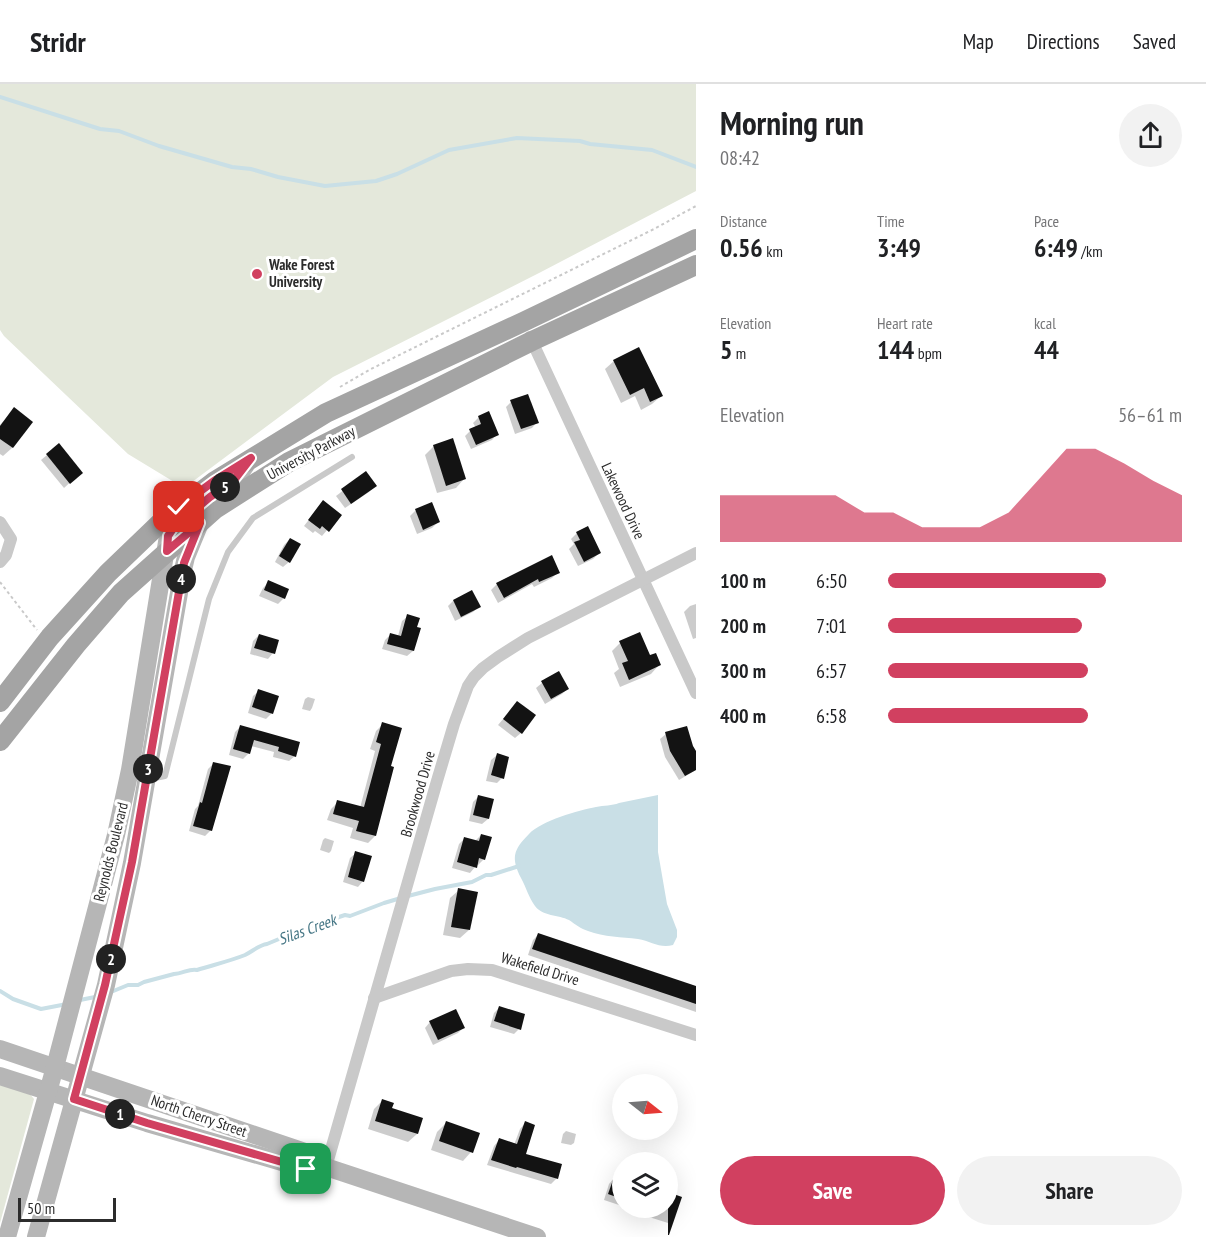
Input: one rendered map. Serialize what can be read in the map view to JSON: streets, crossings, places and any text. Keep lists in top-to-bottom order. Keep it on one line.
{"streets":{"main road":["University Parkway","Reynolds Boulevard","North Cherry Street"],"street":["Lakewood Drive","Brookwood Drive","Wakefield Drive"]},"crossings":[["University Parkway","Lakewood Drive"],["University Parkway","Reynolds Boulevard"],["Lakewood Drive","Brookwood Drive"],["Brookwood Drive","Wakefield Drive"],["Brookwood Drive","North Cherry Street"],["Reynolds Boulevard","North Cherry Street"]],"water":["Silas Creek"],"places":["Wake Forest University"],"scale_bar":"50 m","north":"right","page":{"header":"Stridr","nav":["Map","Directions","Saved"],"heading":["Morning run","08:42"],"stats":[["Distance","0.56 km"],["Time","3:49"],["Pace","6:49 /km"],["Elevation","5 m"],["Heart rate","144 bpm"],["kcal","44"]],"chart":["Elevation","56–61 m"],"pins":["5","4","3","2","1"],"list":[{"name":"100 m","note":"6:50"},{"name":"200 m","note":"7:01"},{"name":"300 m","note":"6:57"},{"name":"400 m","note":"6:58"}],"buttons":["Save","Share"],"scale":"50 m"}}
